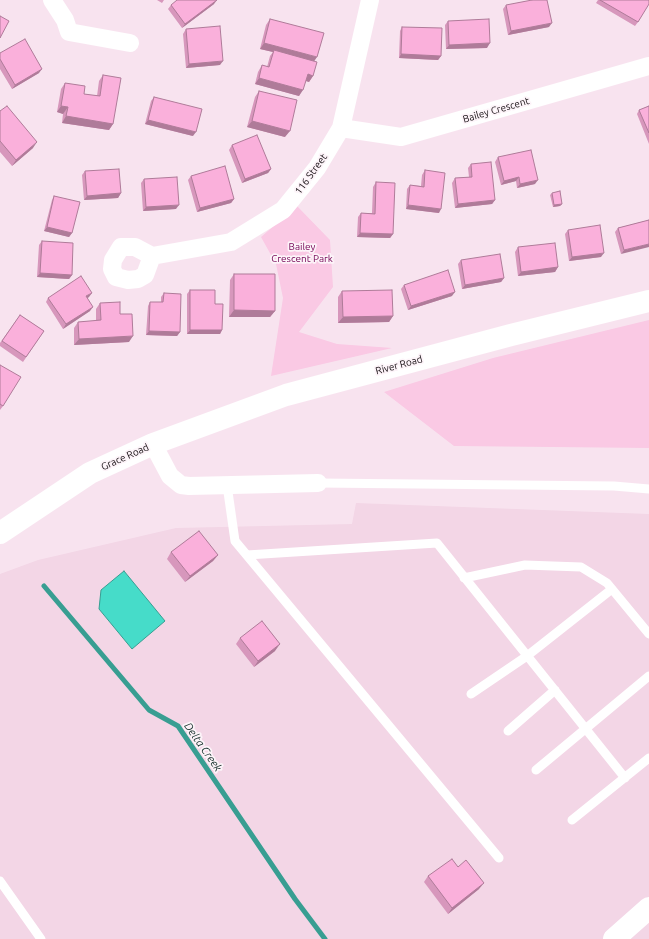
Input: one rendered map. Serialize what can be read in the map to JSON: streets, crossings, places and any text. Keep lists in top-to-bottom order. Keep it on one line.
{"streets":{"main road":["River Road","Grace Road"],"street":["Bailey Crescent","116 Street"]},"crossings":[["Bailey Crescent","116 Street"],["River Road","Grace Road"]],"water":["Delta Creek"],"parks":["Bailey Crescent Park"]}
